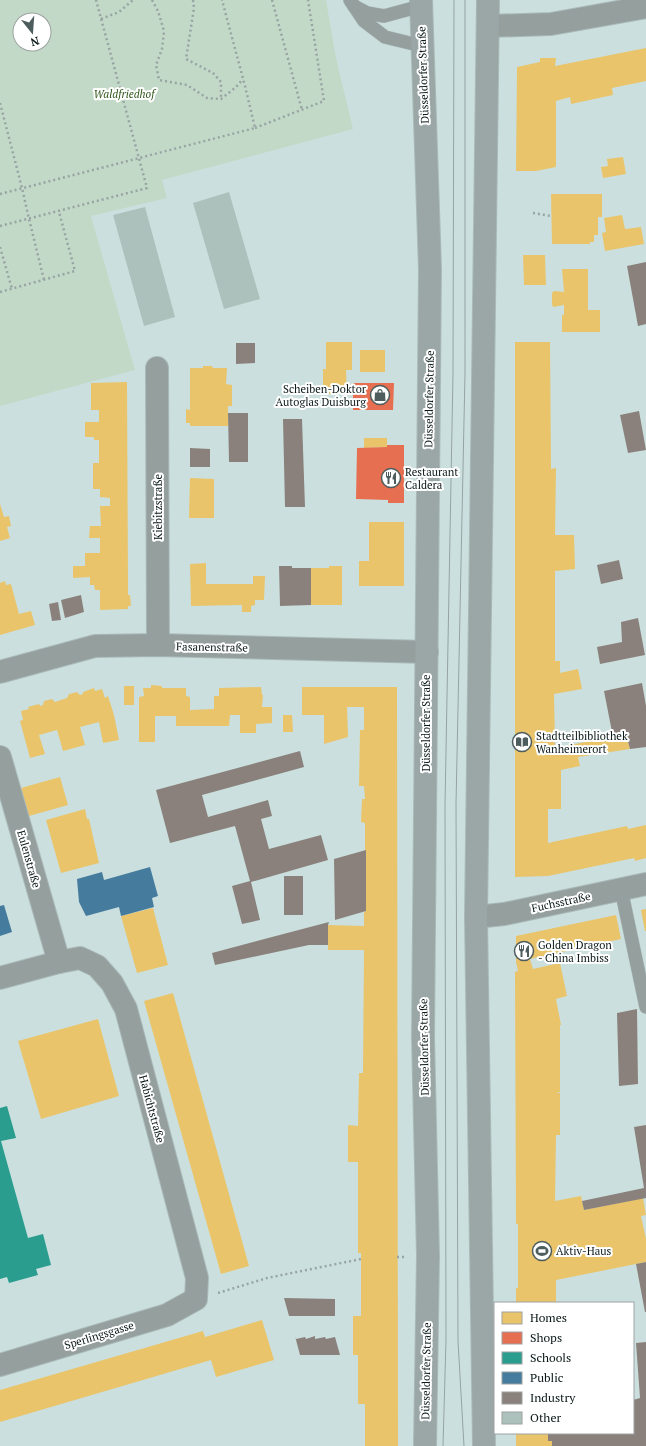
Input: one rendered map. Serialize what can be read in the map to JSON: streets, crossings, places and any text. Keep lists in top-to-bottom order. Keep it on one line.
{"streets":{"main road":["Düsseldorfer Straße"],"street":["Kiebitzstraße","Fasanenstraße","Eulenstraße","Fuchsstraße","Habichtstraße","Sperlingsgasse"]},"crossings":[["Düsseldorfer Straße","Fasanenstraße"],["Kiebitzstraße","Fasanenstraße"],["Eulenstraße","Habichtstraße"],["Habichtstraße","Sperlingsgasse"]],"parks":["Waldfriedhof"],"places":{"shop":["Scheiben-Doktor Autoglas Duisburg"],"restaurant":["Restaurant Caldera","Golden Dragon - China Imbiss"],"library":["Stadtteilbibliothek Wanheimerort"],"sports":["Aktiv-Haus"]},"legend":["Homes","Shops","Schools","Public","Industry","Other"],"north":"bottom"}
